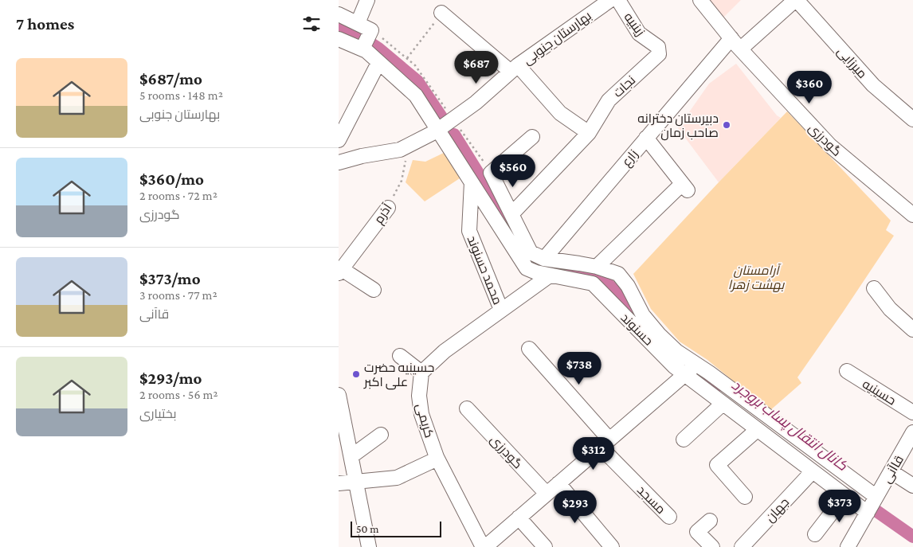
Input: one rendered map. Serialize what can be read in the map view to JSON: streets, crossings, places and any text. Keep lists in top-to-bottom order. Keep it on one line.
{"streets":{"street":["زینبیه","بهارستان جنوبی","میرزایی","نجات","گودرزی","زارع","آذرم","محمد حسنوند","حسنوند","حسینیه","کریمی","قاآنی","مسجد","جهان"]},"crossings":[["زینبیه","نجات"],["بهارستان جنوبی","آذرم"],["بهارستان جنوبی","حسنوند"],["نجات","حسنوند"],["گودرزی","زارع"],["زارع","حسنوند"],["محمد حسنوند","حسنوند"],["حسنوند","قاآنی"],["حسنوند","جهان"]],"water":["کانال انتقال پساب بروجرد"],"parks":["آرامستان بهشت زهرا"],"places":["دبیرستان دخترانه صاحب زمان","حسینیه حضرت علی اکبر"],"scale_bar":"50 m","page":{"heading":"7 homes","list":[{"name":"$687/mo","note":"5 rooms · 148 m² · بهارستان جنوبی"},{"name":"$360/mo","note":"2 rooms · 72 m² · گودرزی"},{"name":"$373/mo","note":"3 rooms · 77 m² · قاآنی"},{"name":"$293/mo","note":"2 rooms · 56 m² · بختیاری"}],"price":["$687","$360","$560","$738","$312","$373","$293"],"scale":"50 m"}}
